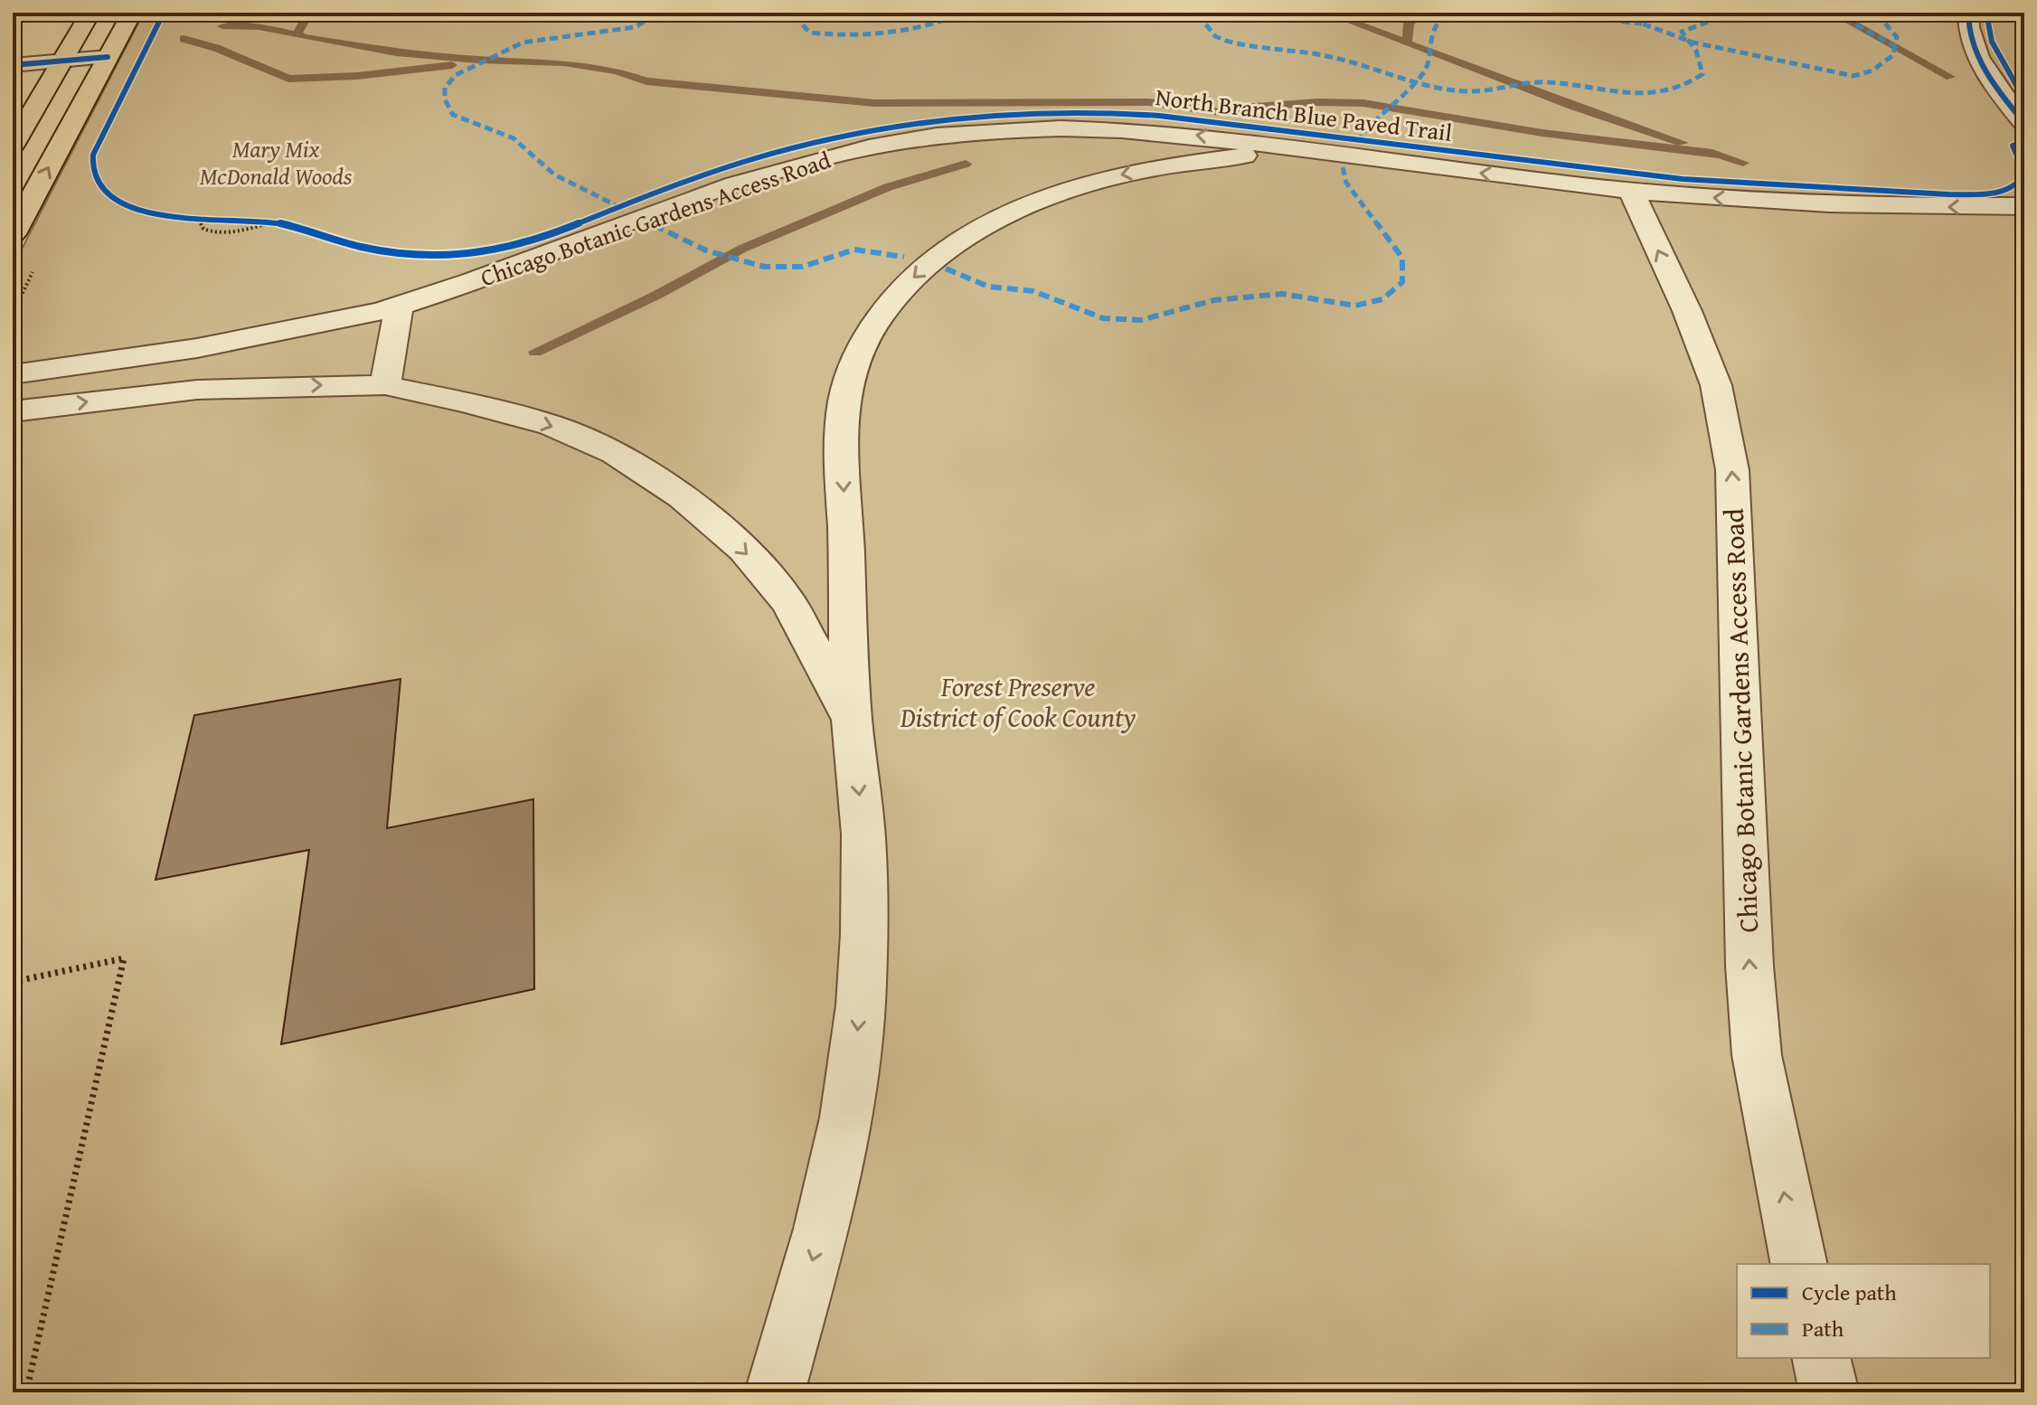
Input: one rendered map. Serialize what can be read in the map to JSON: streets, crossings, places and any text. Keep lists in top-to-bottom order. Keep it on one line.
{"streets":{"street":["Chicago Botanic Gardens Access Road"],"cycle path":["North Branch Blue Paved Trail"]},"parks":["Mary Mix McDonald Woods","Forest Preserve District of Cook County"],"legend":["Cycle path","Path"]}
